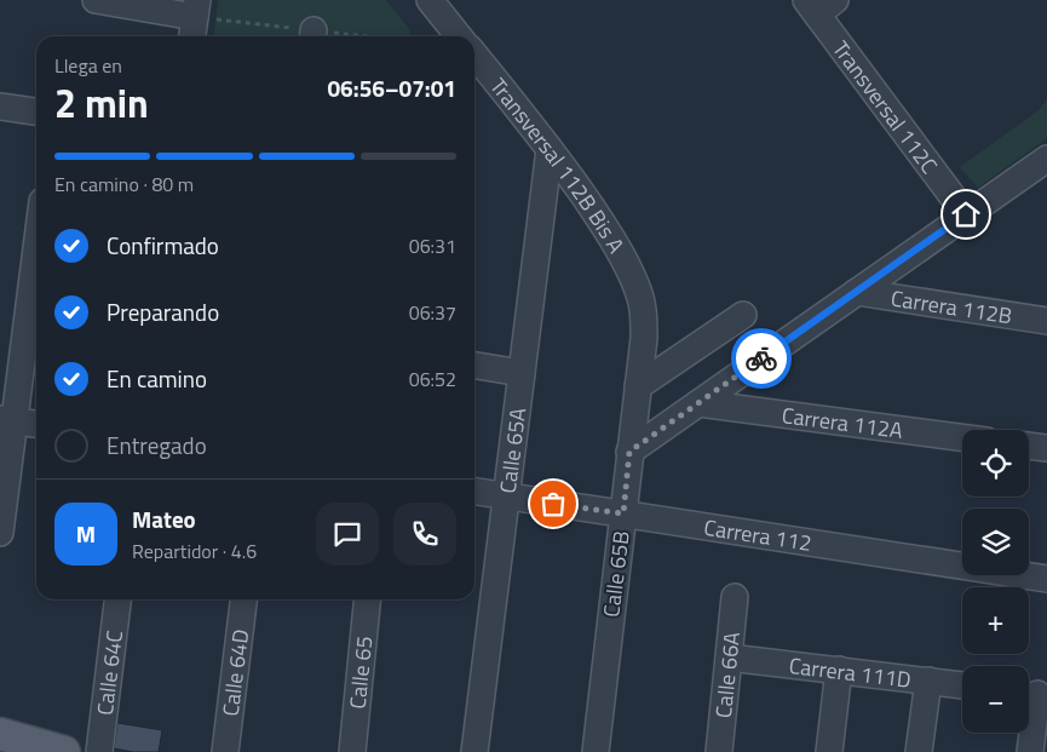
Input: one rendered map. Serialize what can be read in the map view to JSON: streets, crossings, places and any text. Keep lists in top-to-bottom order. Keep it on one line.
{"streets":{"street":["Transversal 112C","Transversal 112B Bis A","Carrera 112B","Carrera 112A","Calle 65A","Carrera 112","Calle 65B","Calle 64C","Carrera 111D","Calle 64D","Calle 65","Calle 66A"]},"crossings":[["Transversal 112B Bis A","Calle 65A"],["Transversal 112B Bis A","Calle 65B"],["Calle 65A","Carrera 112"],["Carrera 112","Calle 65B"],["Carrera 111D","Calle 66A"]],"page":{"heading":["2 min","Llega en","06:56–07:01"],"panel":["Mateo","Repartidor · 4.6"],"bar":"En camino · 80 m","list":[["Confirmado","06:31"],["Preparando","06:37"],["En camino","06:52"],"Entregado"],"map_buttons":["+","−"],"round":"M"}}
